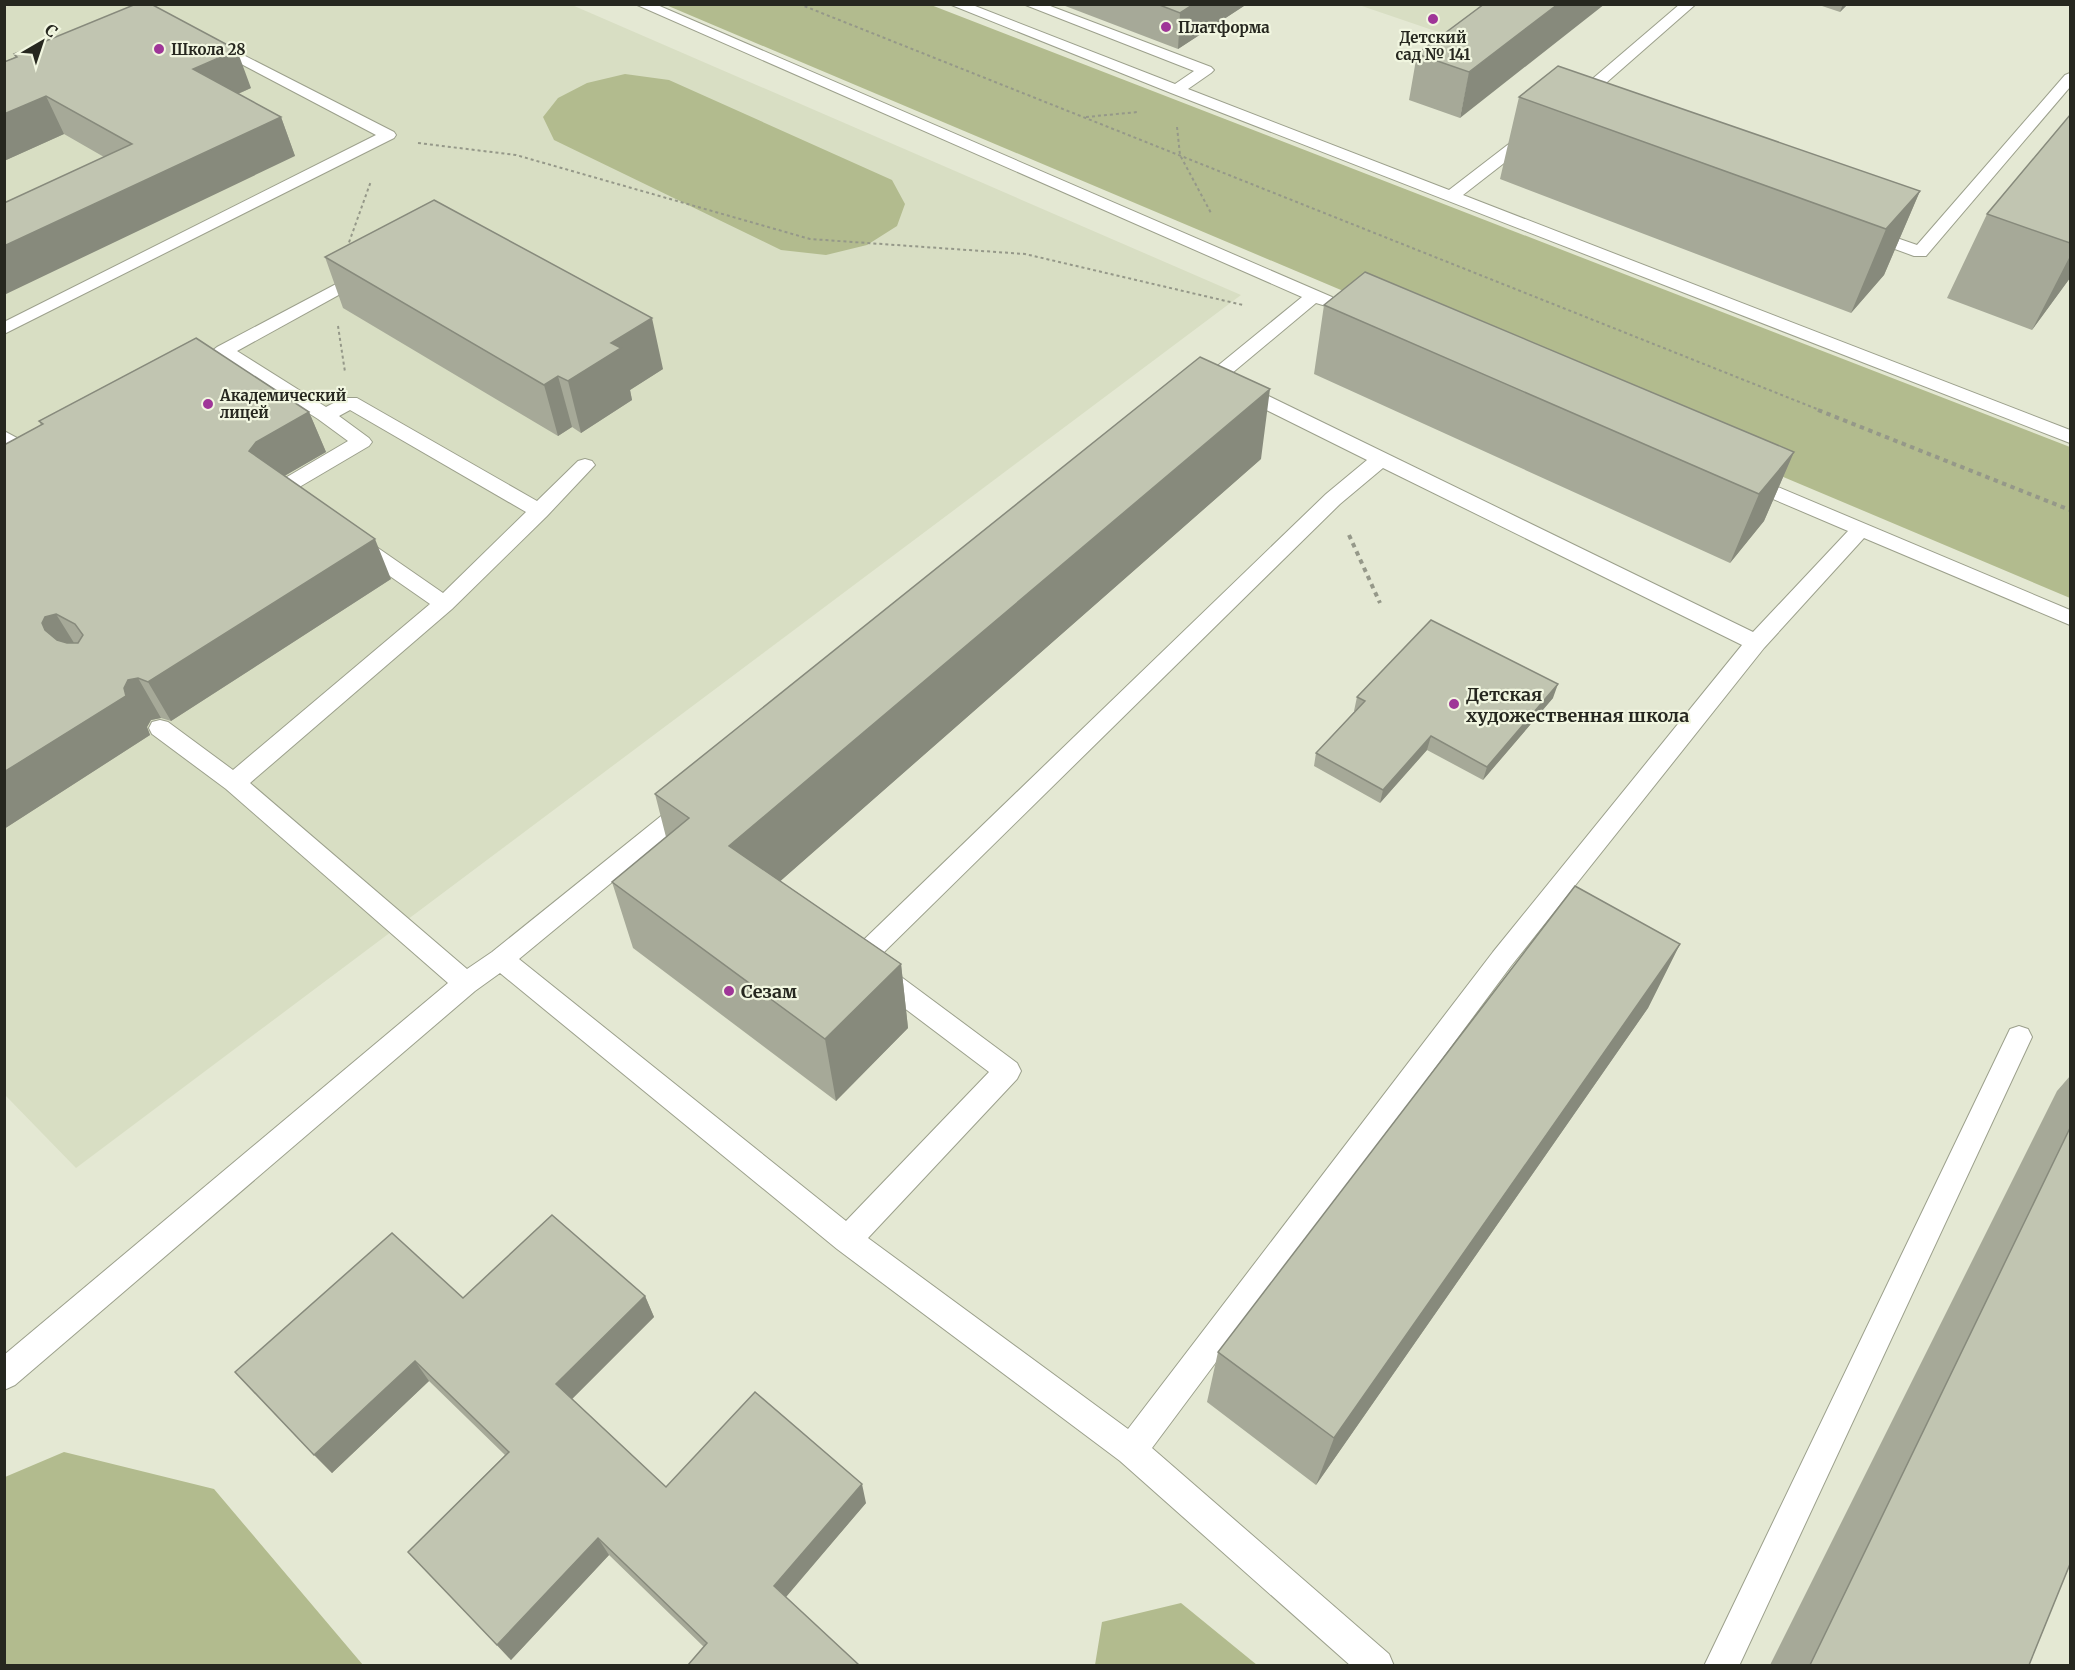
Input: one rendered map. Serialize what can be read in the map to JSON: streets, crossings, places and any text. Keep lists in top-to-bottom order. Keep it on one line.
{"places":["Детский сад № 141","Платформа","Школа 28","Академический лицей","Детская художественная школа","Сезам"],"north":"top right"}
